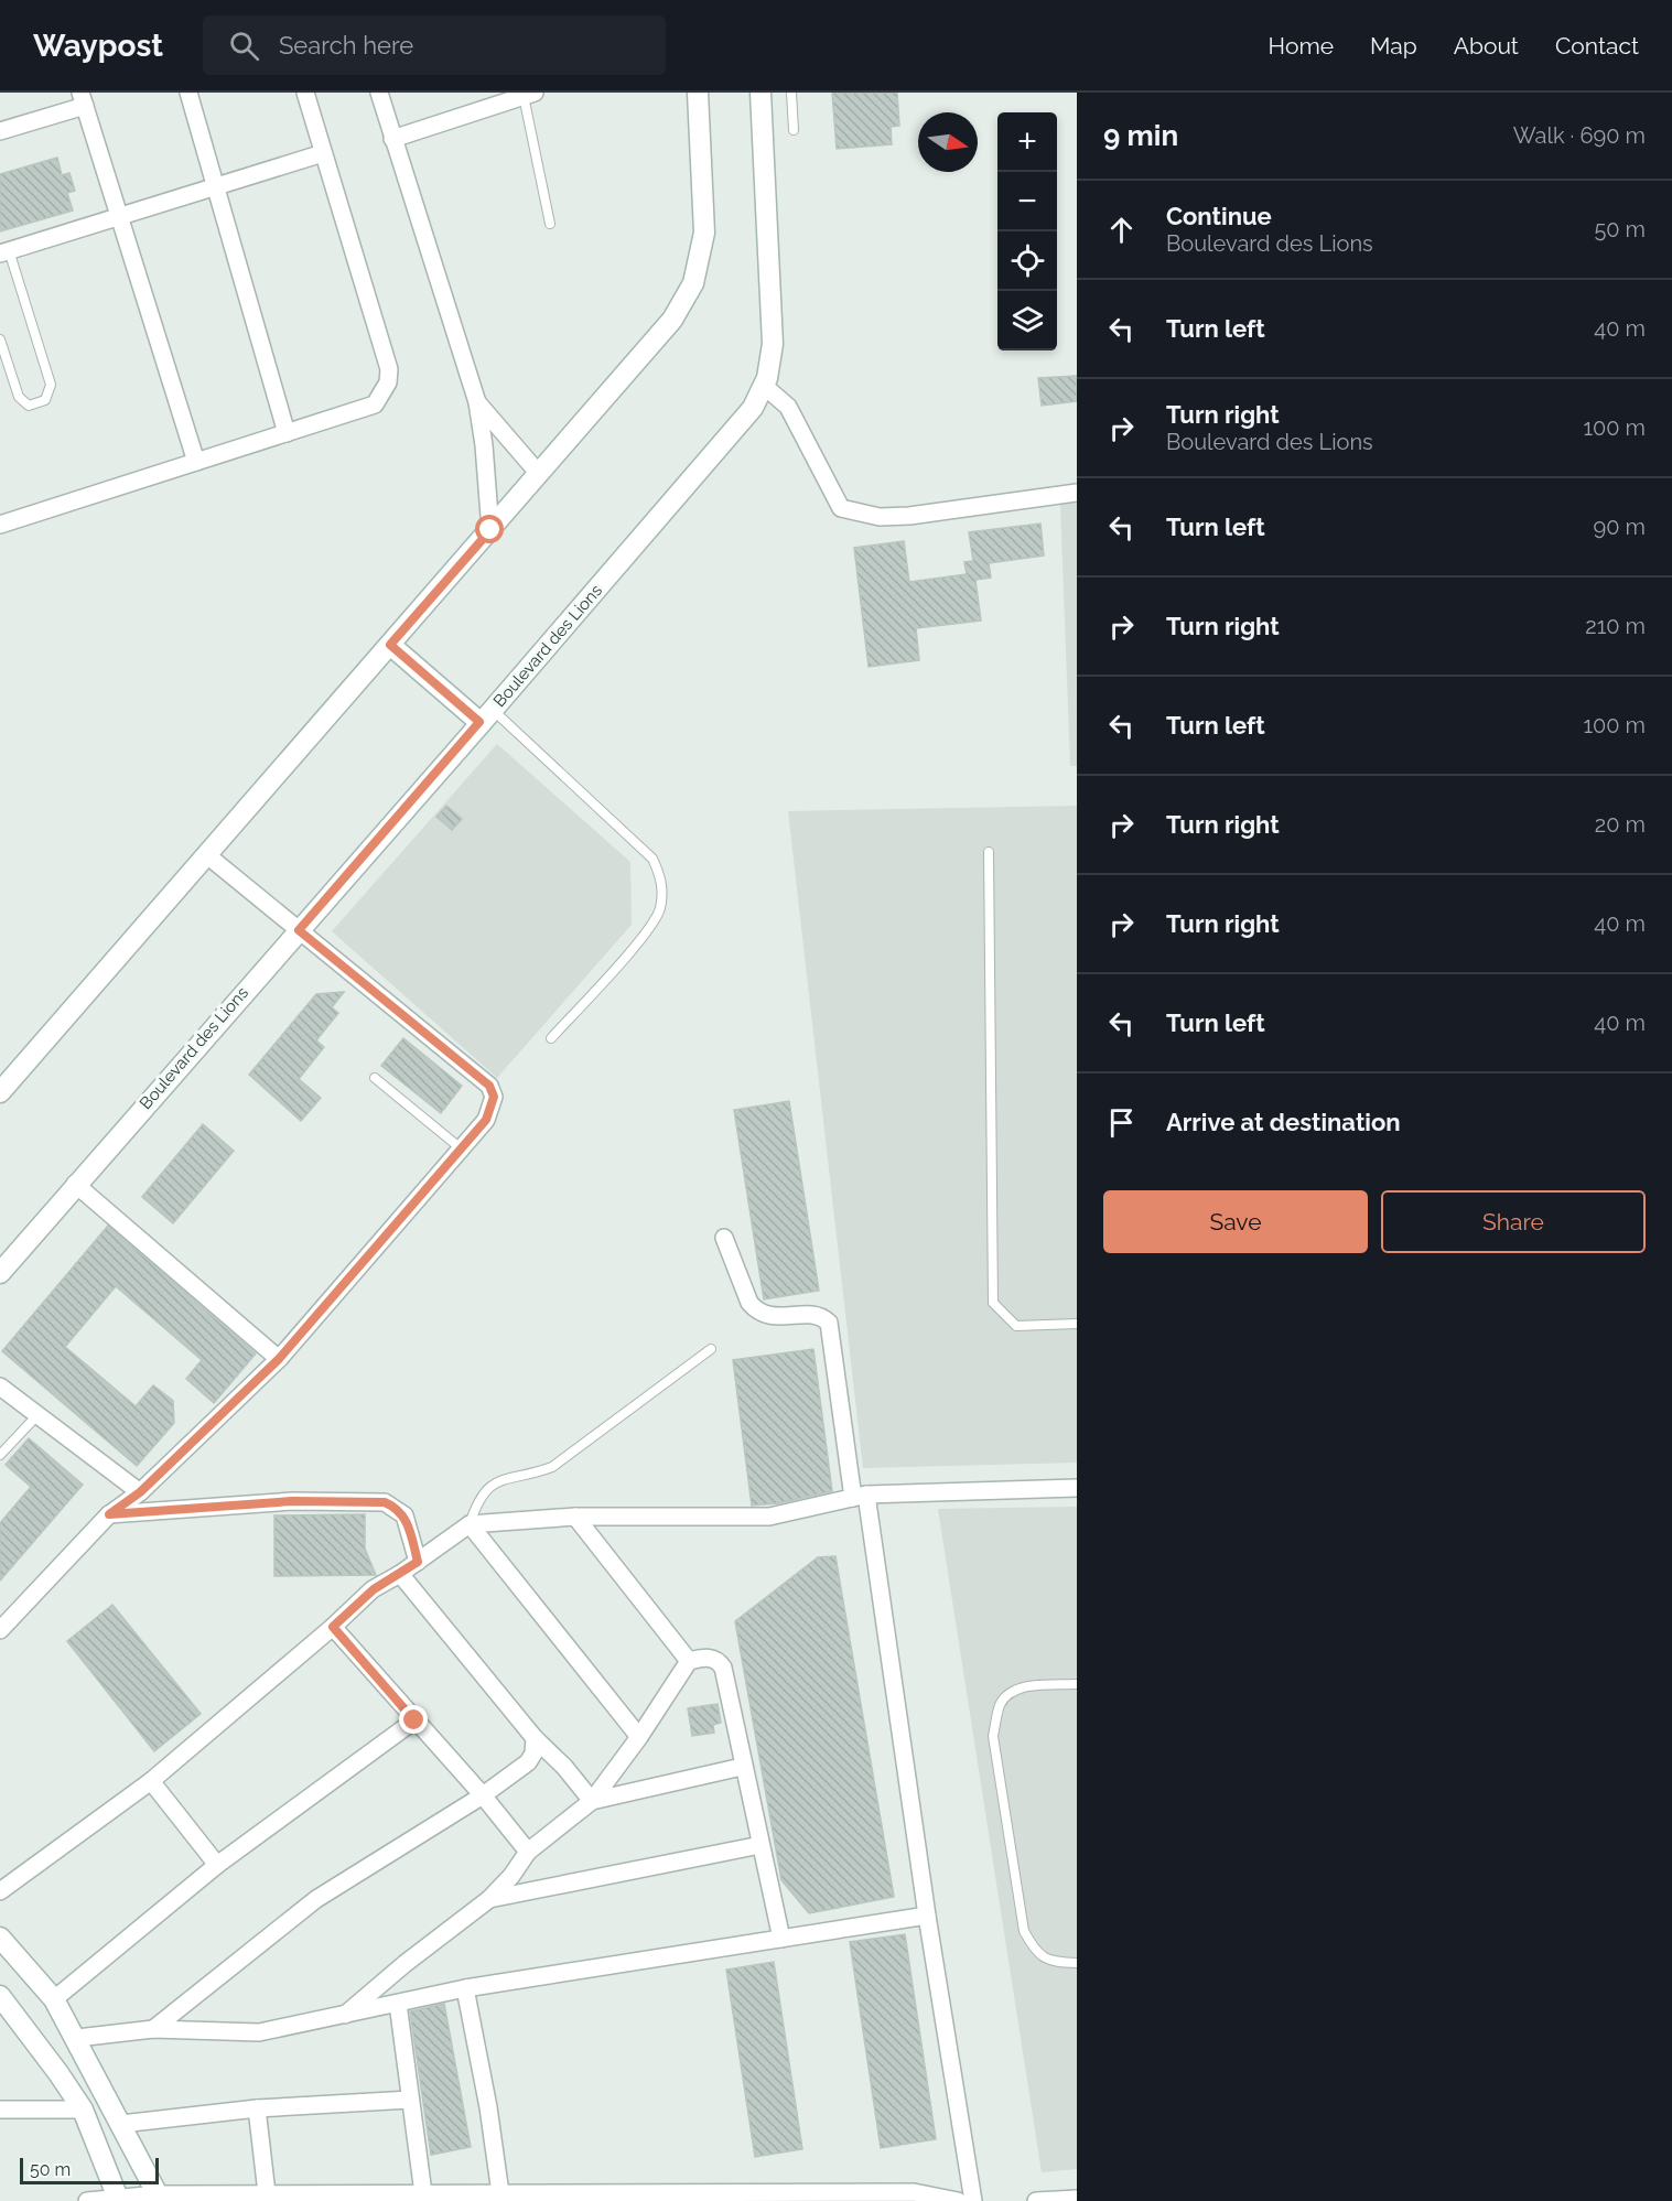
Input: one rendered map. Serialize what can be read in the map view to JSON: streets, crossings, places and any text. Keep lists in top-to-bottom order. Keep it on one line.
{"streets":{"main road":["Boulevard des Lions"]},"scale_bar":"50 m","north":"right","page":{"header":"Waypost","search":"Search here","nav":["Home","Map","About","Contact"],"heading":["9 min","Walk · 690 m"],"map_buttons":["+","−"],"list":[["Continue","Boulevard des Lions","50 m"],["Turn left","40 m"],["Turn right","Boulevard des Lions","100 m"],["Turn left","90 m"],["Turn right","210 m"],["Turn left","100 m"],["Turn right","20 m"],["Turn right","40 m"],["Turn left","40 m"],"Arrive at destination"],"buttons":["Save","Share"],"scale":"50 m"}}
